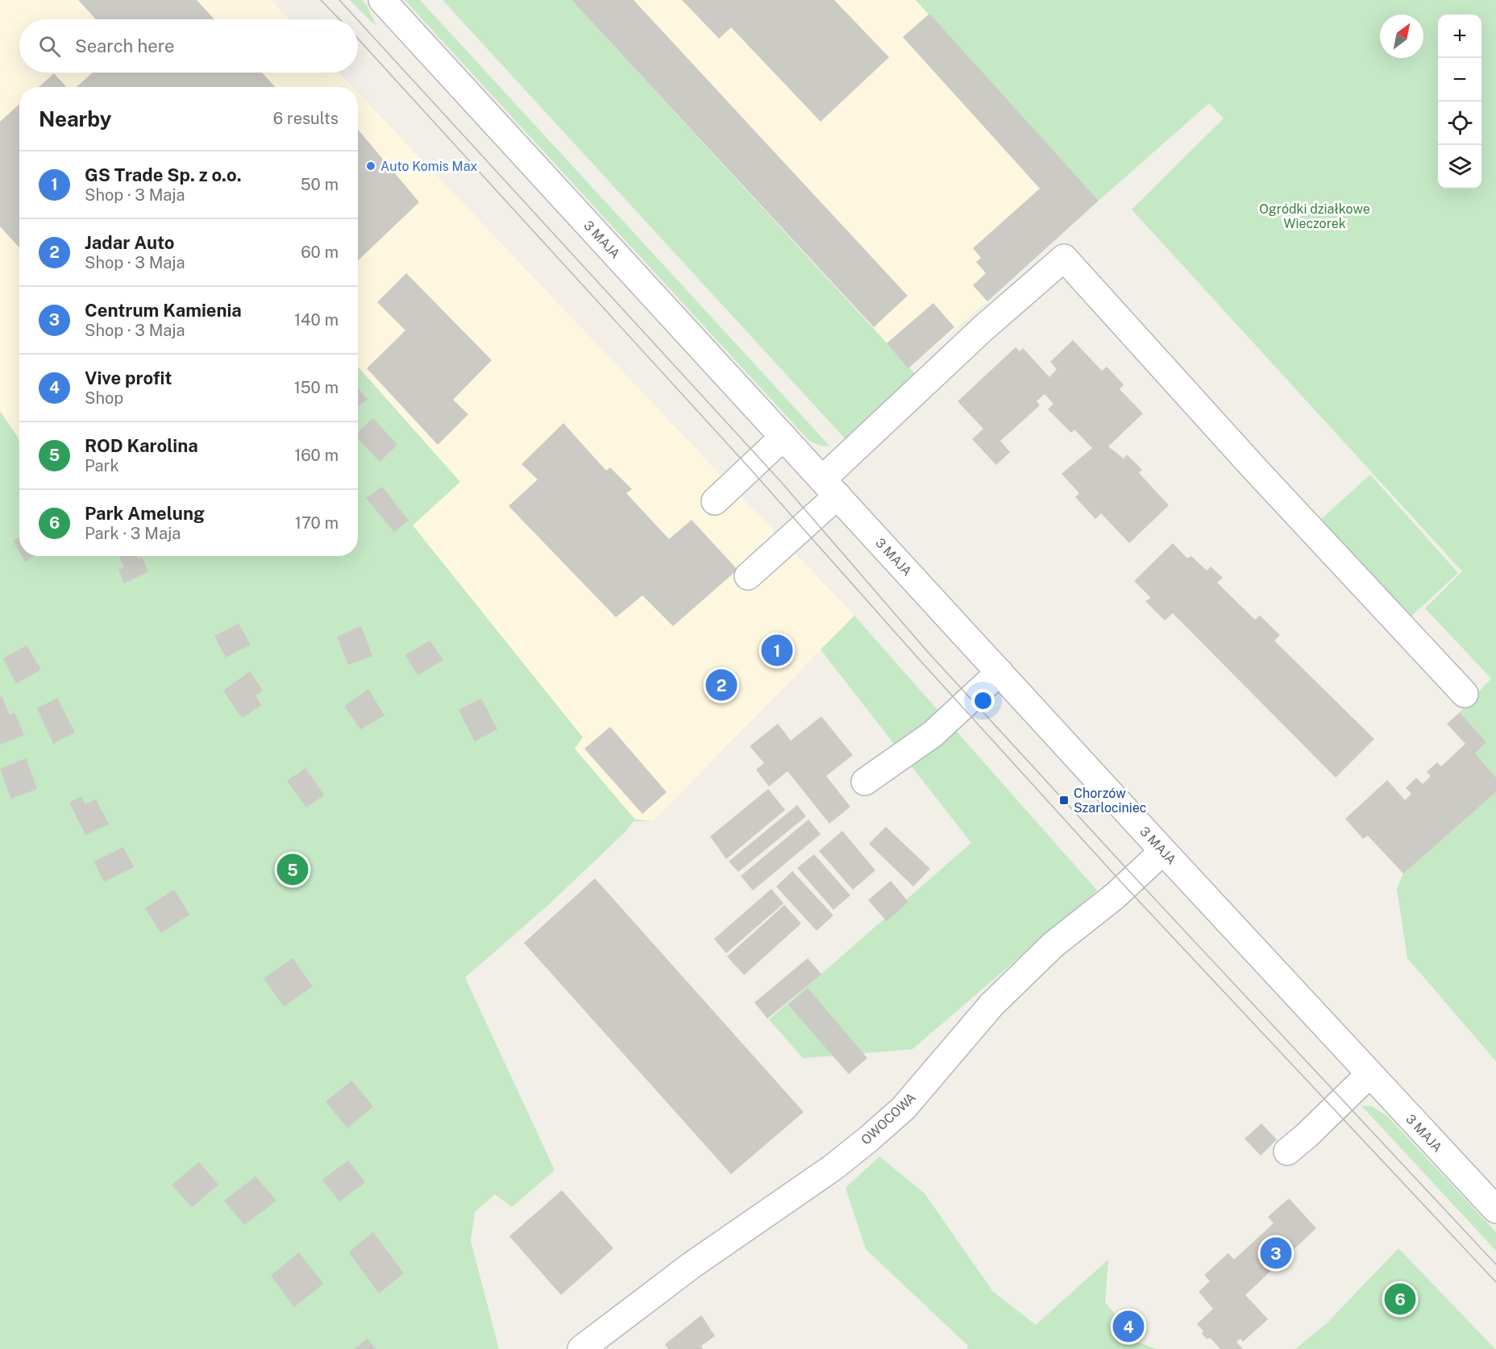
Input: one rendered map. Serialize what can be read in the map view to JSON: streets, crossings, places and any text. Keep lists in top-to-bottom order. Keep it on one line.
{"streets":{"street":["3 MAJA","OWOCOWA"]},"crossings":[["3 MAJA","OWOCOWA"]],"parks":["Ogródki działkowe Wieczorek"],"places":{"other":["Auto Komis Max"],"transit":["Chorzów Szarlociniec"]},"north":"top right","page":{"map_buttons":["+","−"],"search":"Search here","heading":["Nearby","6 results"],"list":[{"mark":"1","name":"GS Trade Sp. z o.o.","note":"Shop · 3 Maja","value":"50 m"},{"mark":"2","name":"Jadar Auto","note":"Shop · 3 Maja","value":"60 m"},{"mark":"3","name":"Centrum Kamienia","note":"Shop · 3 Maja","value":"140 m"},{"mark":"4","name":"Vive profit","note":"Shop","value":"150 m"},{"mark":"5","name":"ROD Karolina","note":"Park","value":"160 m"},{"mark":"6","name":"Park Amelung","note":"Park · 3 Maja","value":"170 m"}],"pins":["1","2","5","3","6","4"]}}
